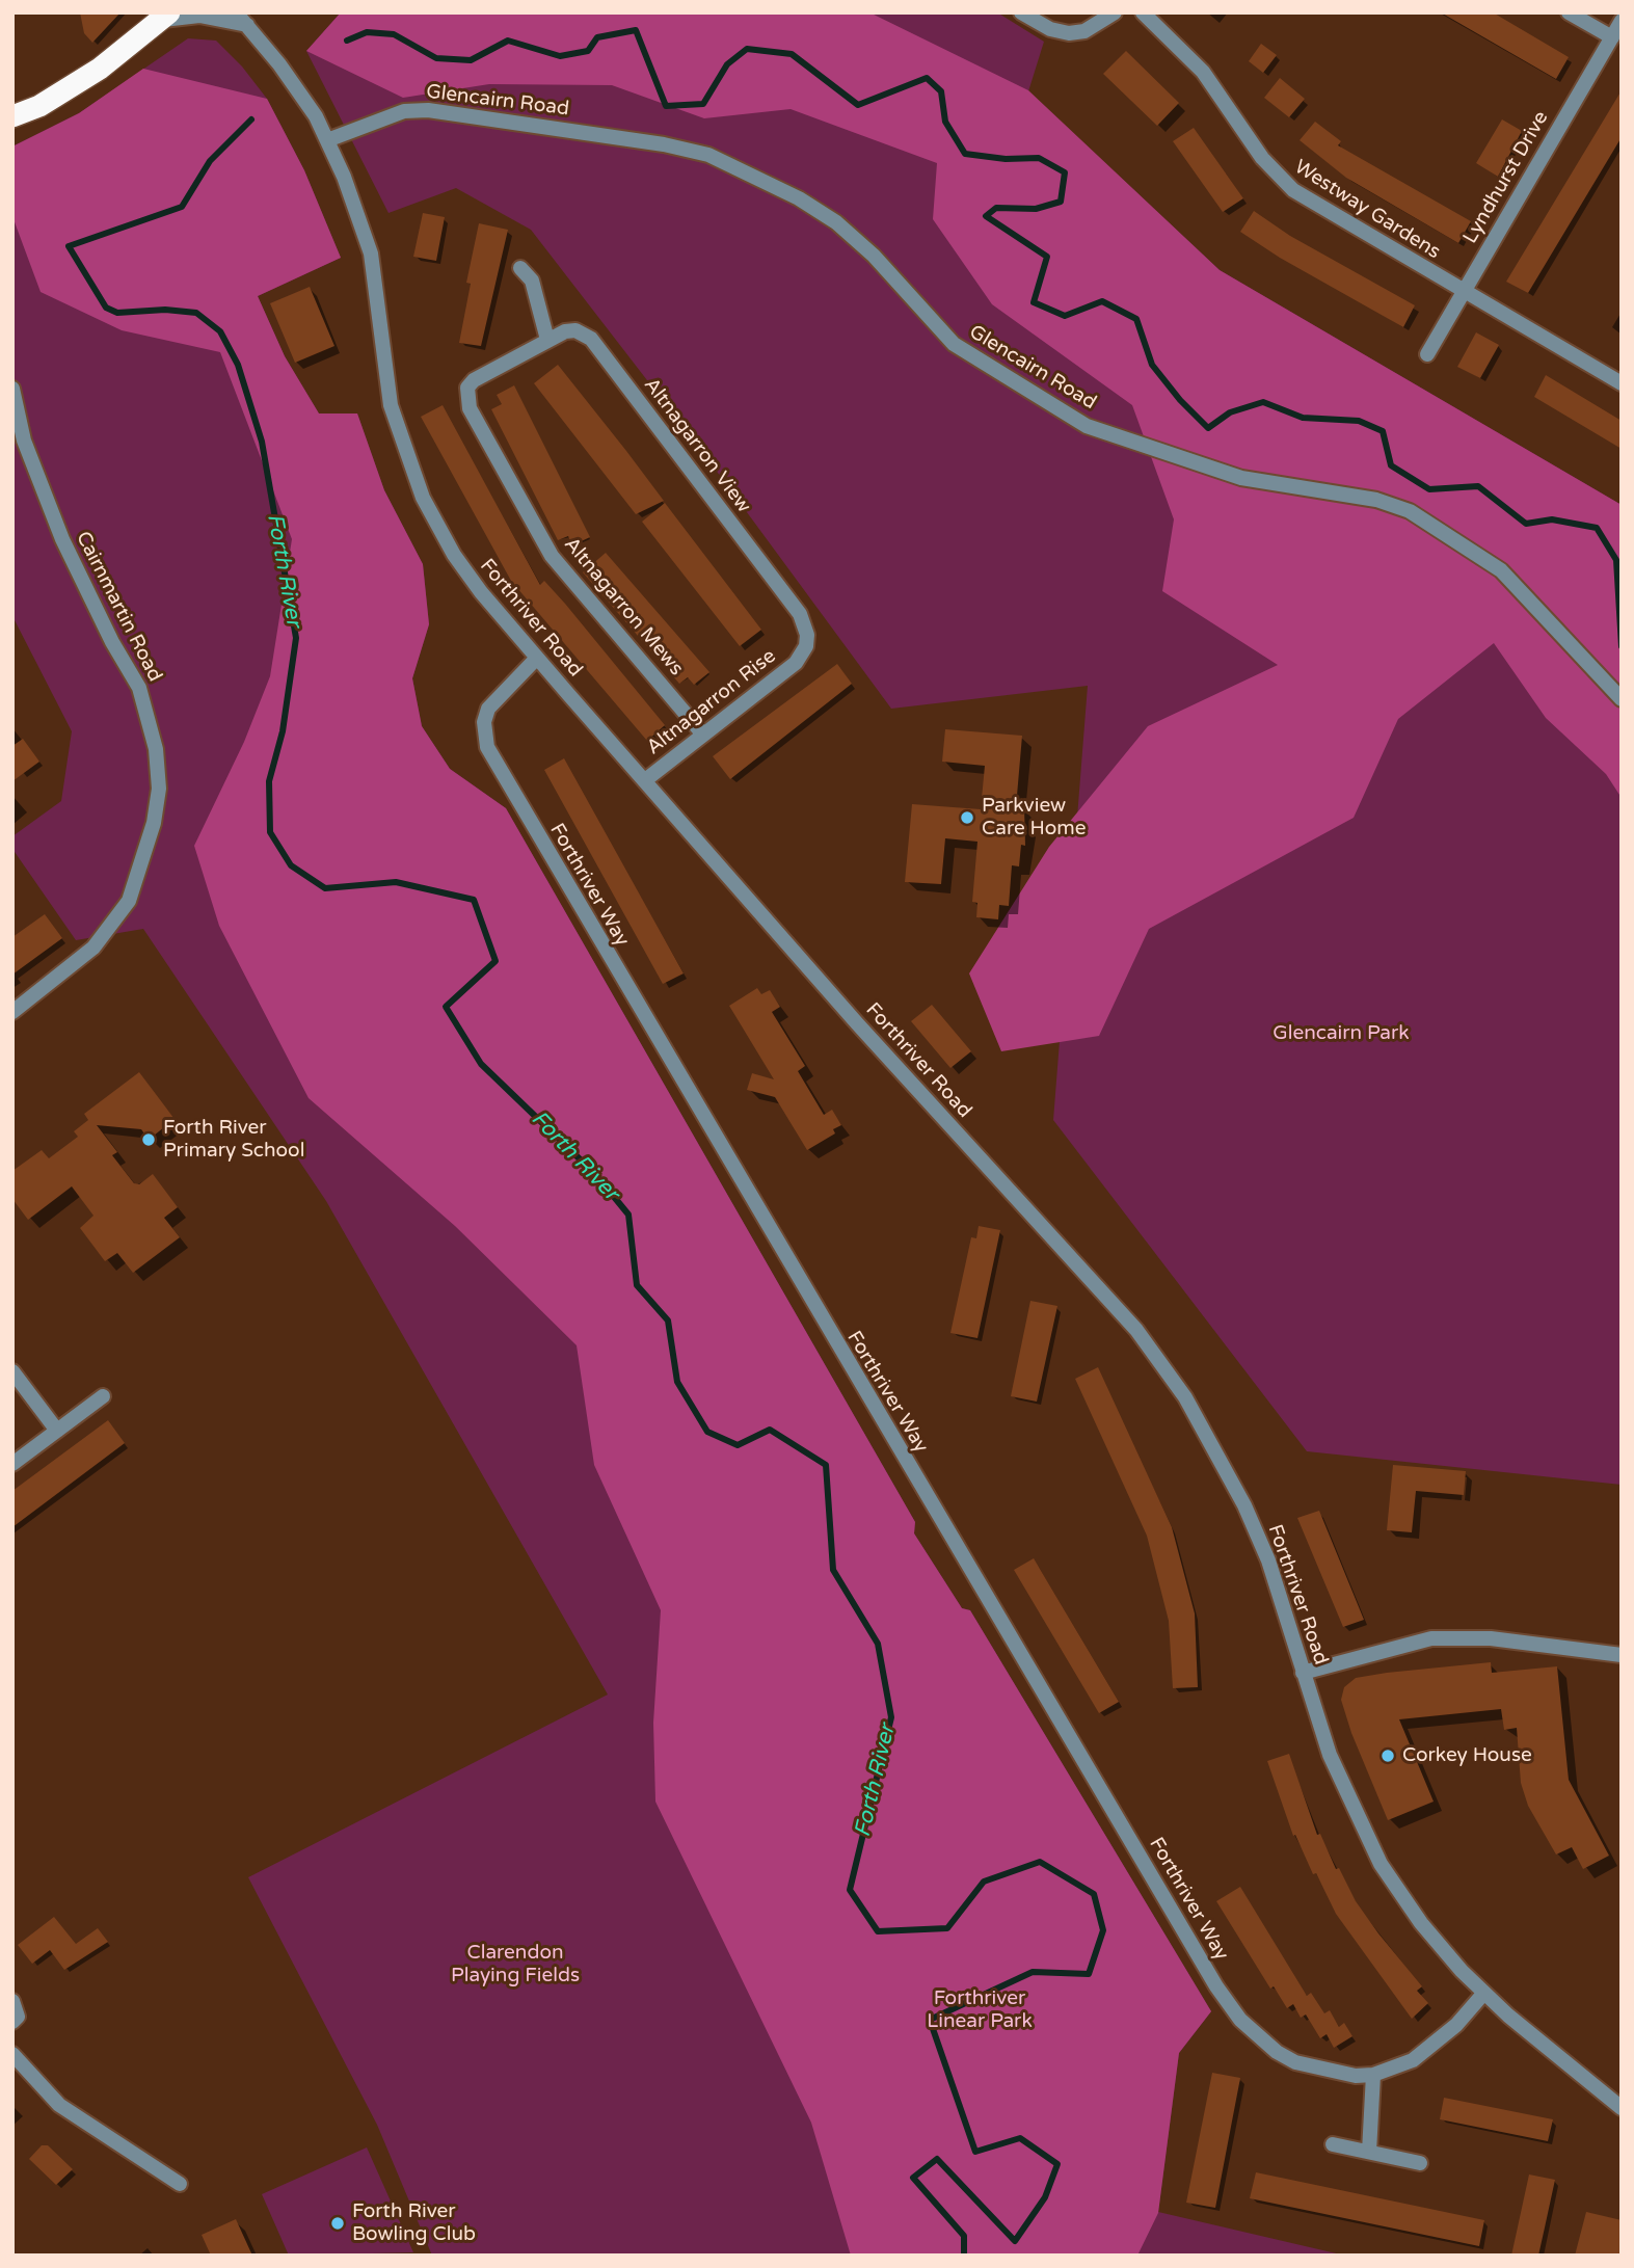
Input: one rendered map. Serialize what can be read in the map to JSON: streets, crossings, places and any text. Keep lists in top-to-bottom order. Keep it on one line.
{"streets":{"street":["Glencairn Road","Lyndhurst Drive","Westway Gardens","Altnagarron View","Cairnmartin Road","Altnagarron Mews","Forthriver Road","Altnagarron Rise","Forthriver Way"]},"crossings":[["Glencairn Road","Forthriver Road"],["Lyndhurst Drive","Westway Gardens"],["Altnagarron View","Altnagarron Mews"],["Altnagarron View","Altnagarron Rise"],["Altnagarron Mews","Altnagarron Rise"],["Forthriver Road","Altnagarron Rise"],["Forthriver Road","Forthriver Way"]],"water":["Forth River"],"parks":["Glencairn Park","Clarendon Playing Fields","Forthriver Linear Park"],"places":["Parkview Care Home","Forth River Primary School","Corkey House","Forth River Bowling Club"]}
